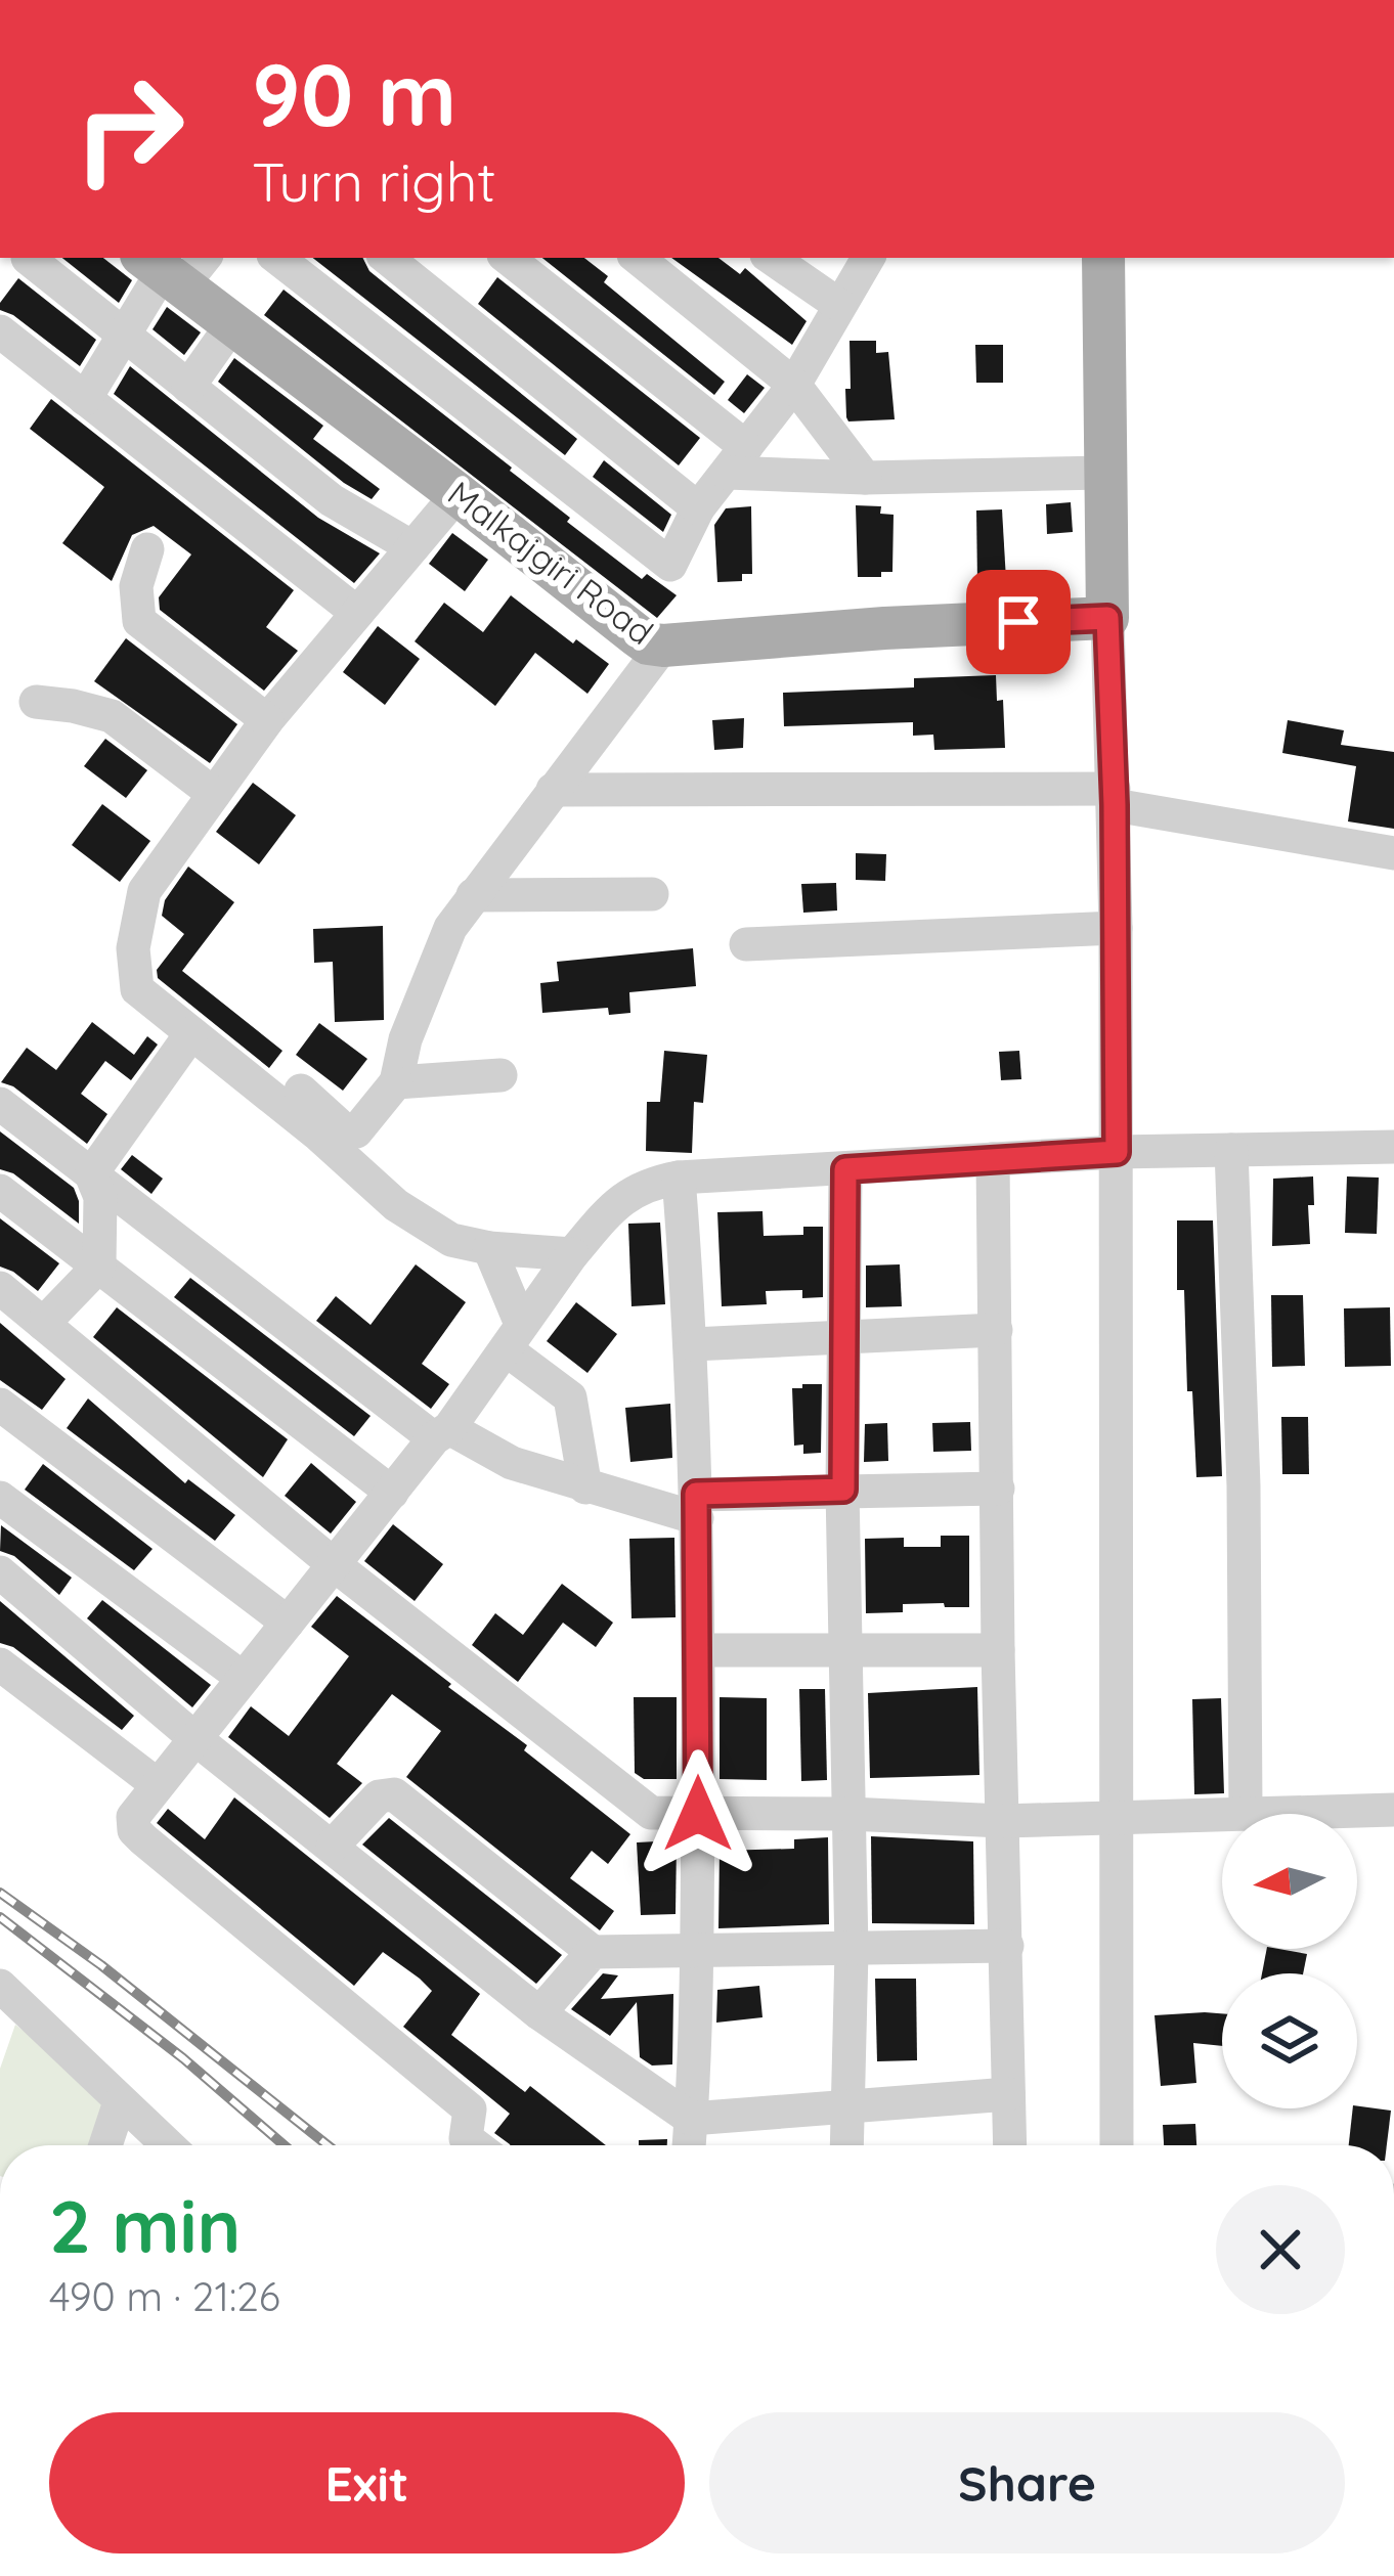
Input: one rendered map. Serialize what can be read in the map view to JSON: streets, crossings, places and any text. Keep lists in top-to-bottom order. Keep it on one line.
{"streets":{"main road":["Malkajgiri Road"]},"north":"left","page":{"turn":["90 m","Turn right"],"heading":["2 min","490 m · 21:26"],"buttons":["Exit","Share"]}}
